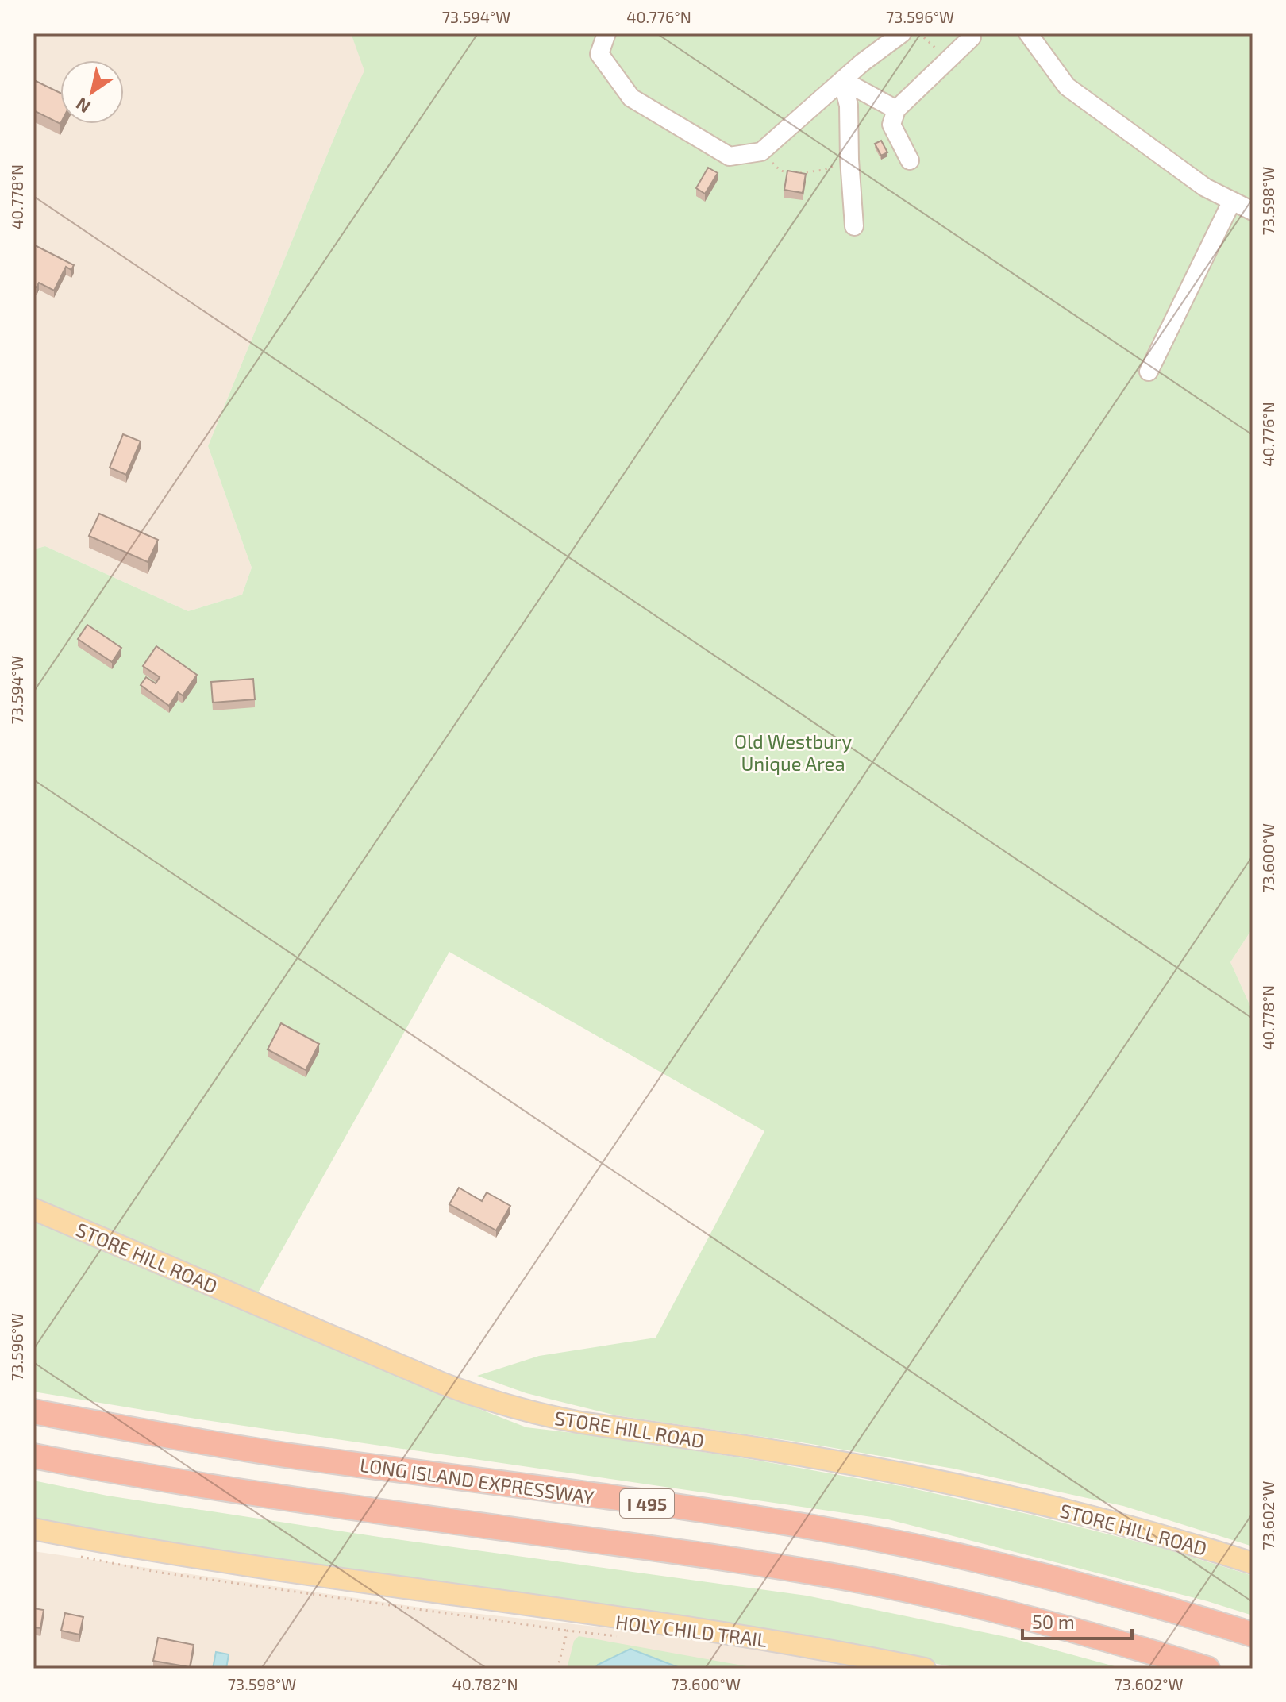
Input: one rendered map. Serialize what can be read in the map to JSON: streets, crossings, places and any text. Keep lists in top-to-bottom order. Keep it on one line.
{"streets":{"highway":["LONG ISLAND EXPRESSWAY","I 495"],"main road":["STORE HILL ROAD"],"path":["HOLY CHILD TRAIL"]},"parks":["Old Westbury Unique Area"],"scale_bar":"50 m","north":"bottom left","coordinates":["73.594°W","40.776°N","73.596°W","40.778°N","73.598°W","73.600°W","73.602°W","40.782°N"]}
